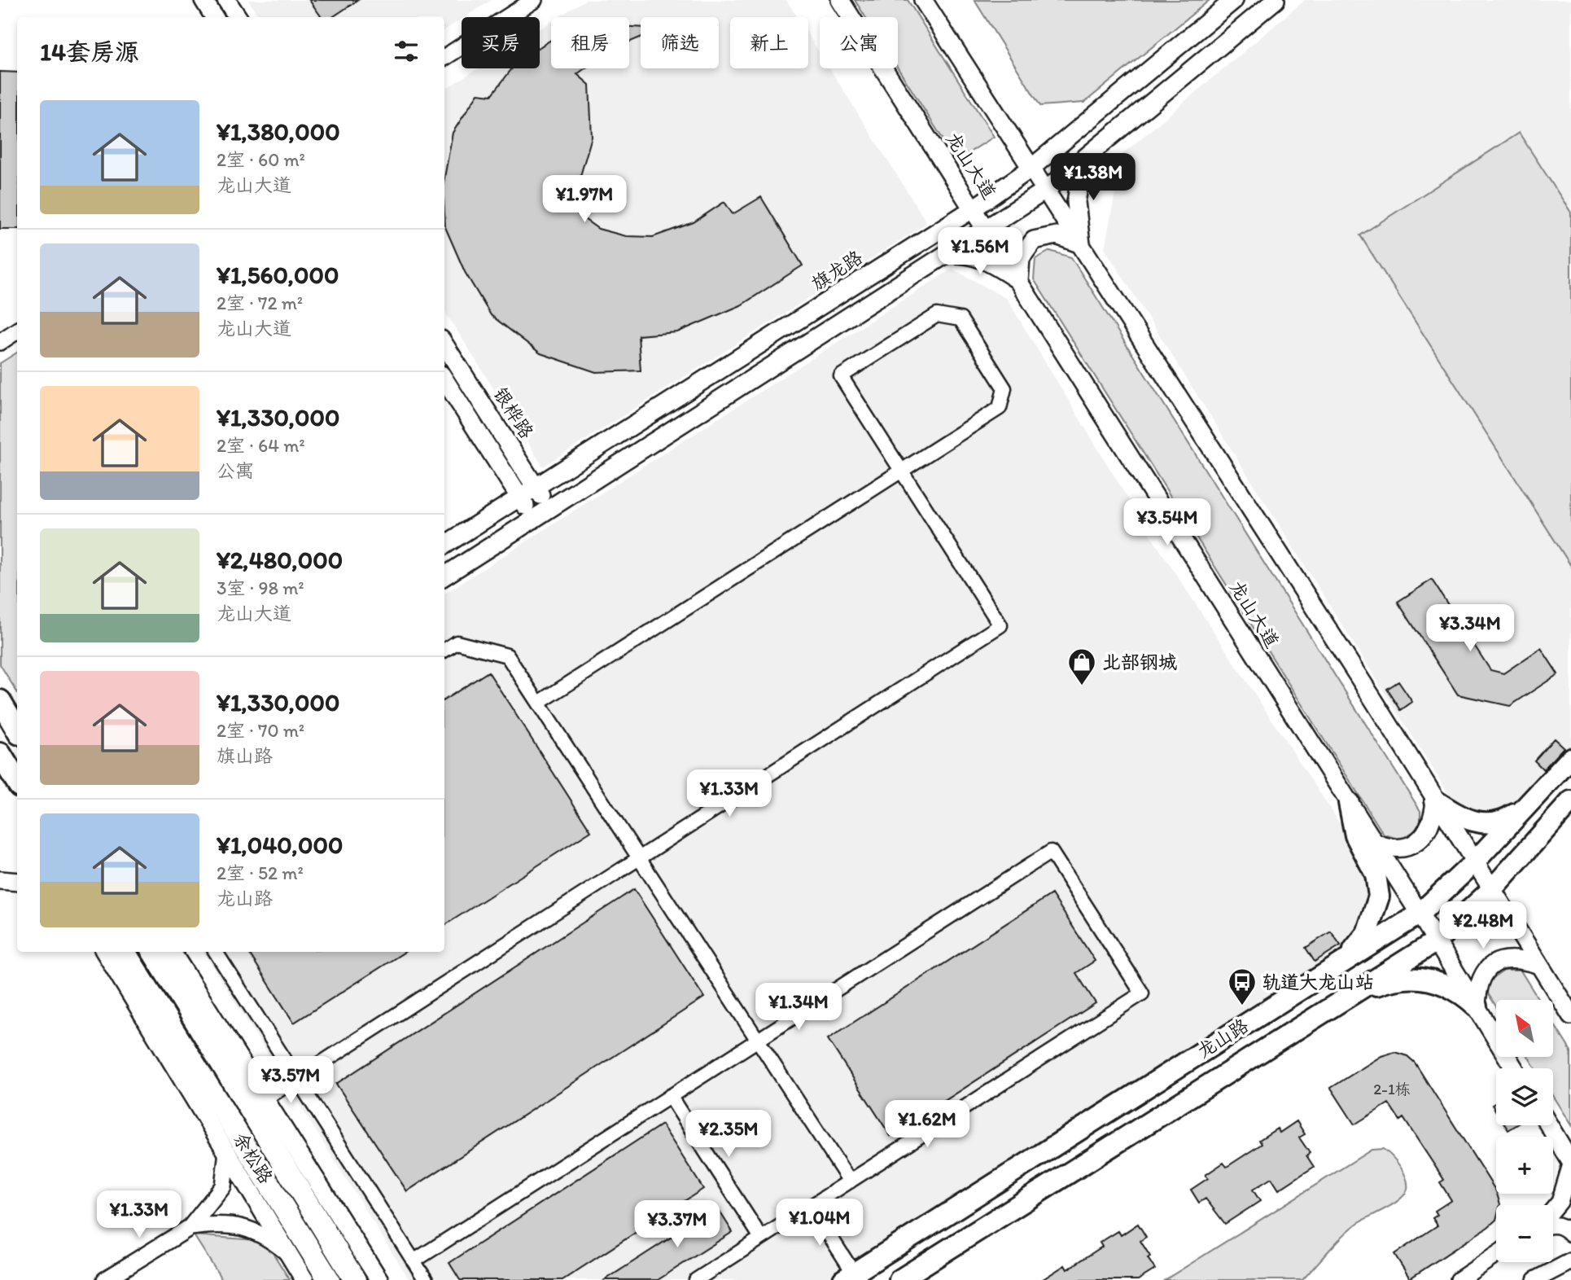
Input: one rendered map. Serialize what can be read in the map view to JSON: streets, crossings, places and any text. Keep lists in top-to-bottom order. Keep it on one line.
{"streets":{"highway":["余松路"],"main road":["龙山大道","旗龙路","银桦路","龙山路"]},"crossings":[["龙山大道","旗龙路"],["龙山大道","龙山路"],["旗龙路","银桦路"]],"places":{"shop":["北部钢城"],"bus stop":["轨道大龙山站"]},"house_numbers":["2-1栋"],"north":"top left","page":{"chip":["买房","租房","筛选","新上","公寓"],"heading":"14套房源","list":[{"name":"¥1,380,000","note":"2室 · 60 m² · 龙山大道"},{"name":"¥1,560,000","note":"2室 · 72 m² · 龙山大道"},{"name":"¥1,330,000","note":"2室 · 64 m² · 公寓"},{"name":"¥2,480,000","note":"3室 · 98 m² · 龙山大道"},{"name":"¥1,330,000","note":"2室 · 70 m² · 旗山路"},{"name":"¥1,040,000","note":"2室 · 52 m² · 龙山路"}],"price":["¥1.38M","¥1.97M","¥1.56M","¥3.54M","¥3.34M","¥1.33M","¥2.48M","¥1.34M","¥3.57M","¥1.62M","¥2.35M","¥1.33M","¥1.04M","¥3.37M"],"map_buttons":["+","−"]}}
